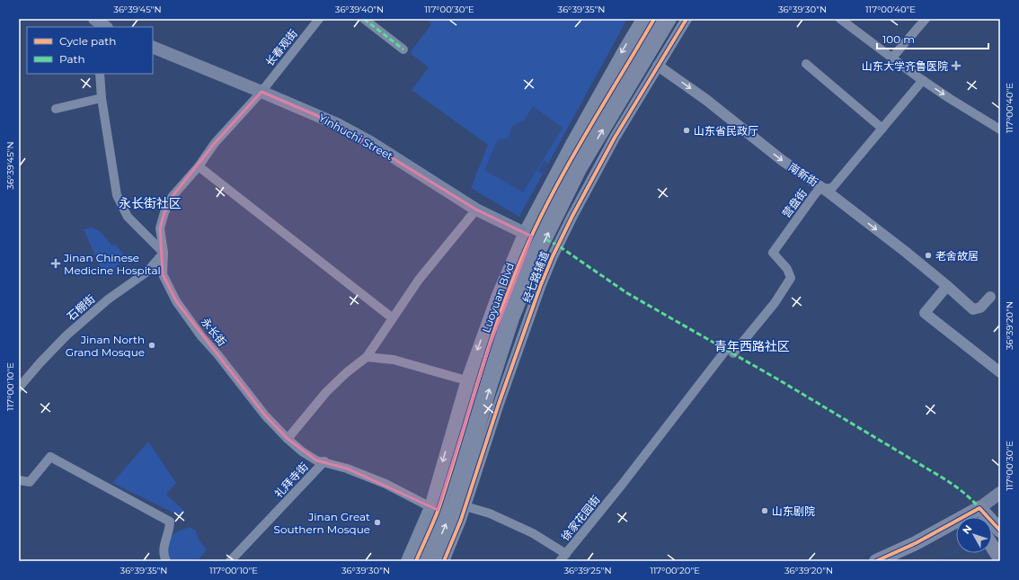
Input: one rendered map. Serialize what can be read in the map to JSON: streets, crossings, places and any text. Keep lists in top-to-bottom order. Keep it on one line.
{"streets":{"main road":["Yinhuchi Street","Luoyuan Blvd"],"street":["长春观街","南新街","营盘街","经七路辅道","石棚街","永长街","礼拜寺街","徐家花园街"]},"crossings":[["长春观街","Yinhuchi Street"],["长春观街","永长街"],["Yinhuchi Street","Luoyuan Blvd"],["南新街","营盘街"],["南新街","经七路辅道"],["营盘街","徐家花园街"],["经七路辅道","Luoyuan Blvd"],["Luoyuan Blvd","永长街"],["石棚街","永长街"],["永长街","礼拜寺街"]],"one_way":["南新街"],"districts":["永长街社区","青年西路社区"],"places":{"health":["山东大学齐鲁医院","Jinan Chinese Medicine Hospital"],"other":["山东省民政厅","老舍故居","Jinan North Grand Mosque","山东剧院","Jinan Great Southern Mosque"]},"legend":["Cycle path","Path"],"scale_bar":"100 m","north":"top left","coordinates":["36°39'45\"N","36°39'40\"N","117°00'30\"E","36°39'35\"N","36°39'30\"N","117°00'40\"E","36°39'20\"N","117°00'10\"E","36°39'25\"N","117°00'20\"E"]}
